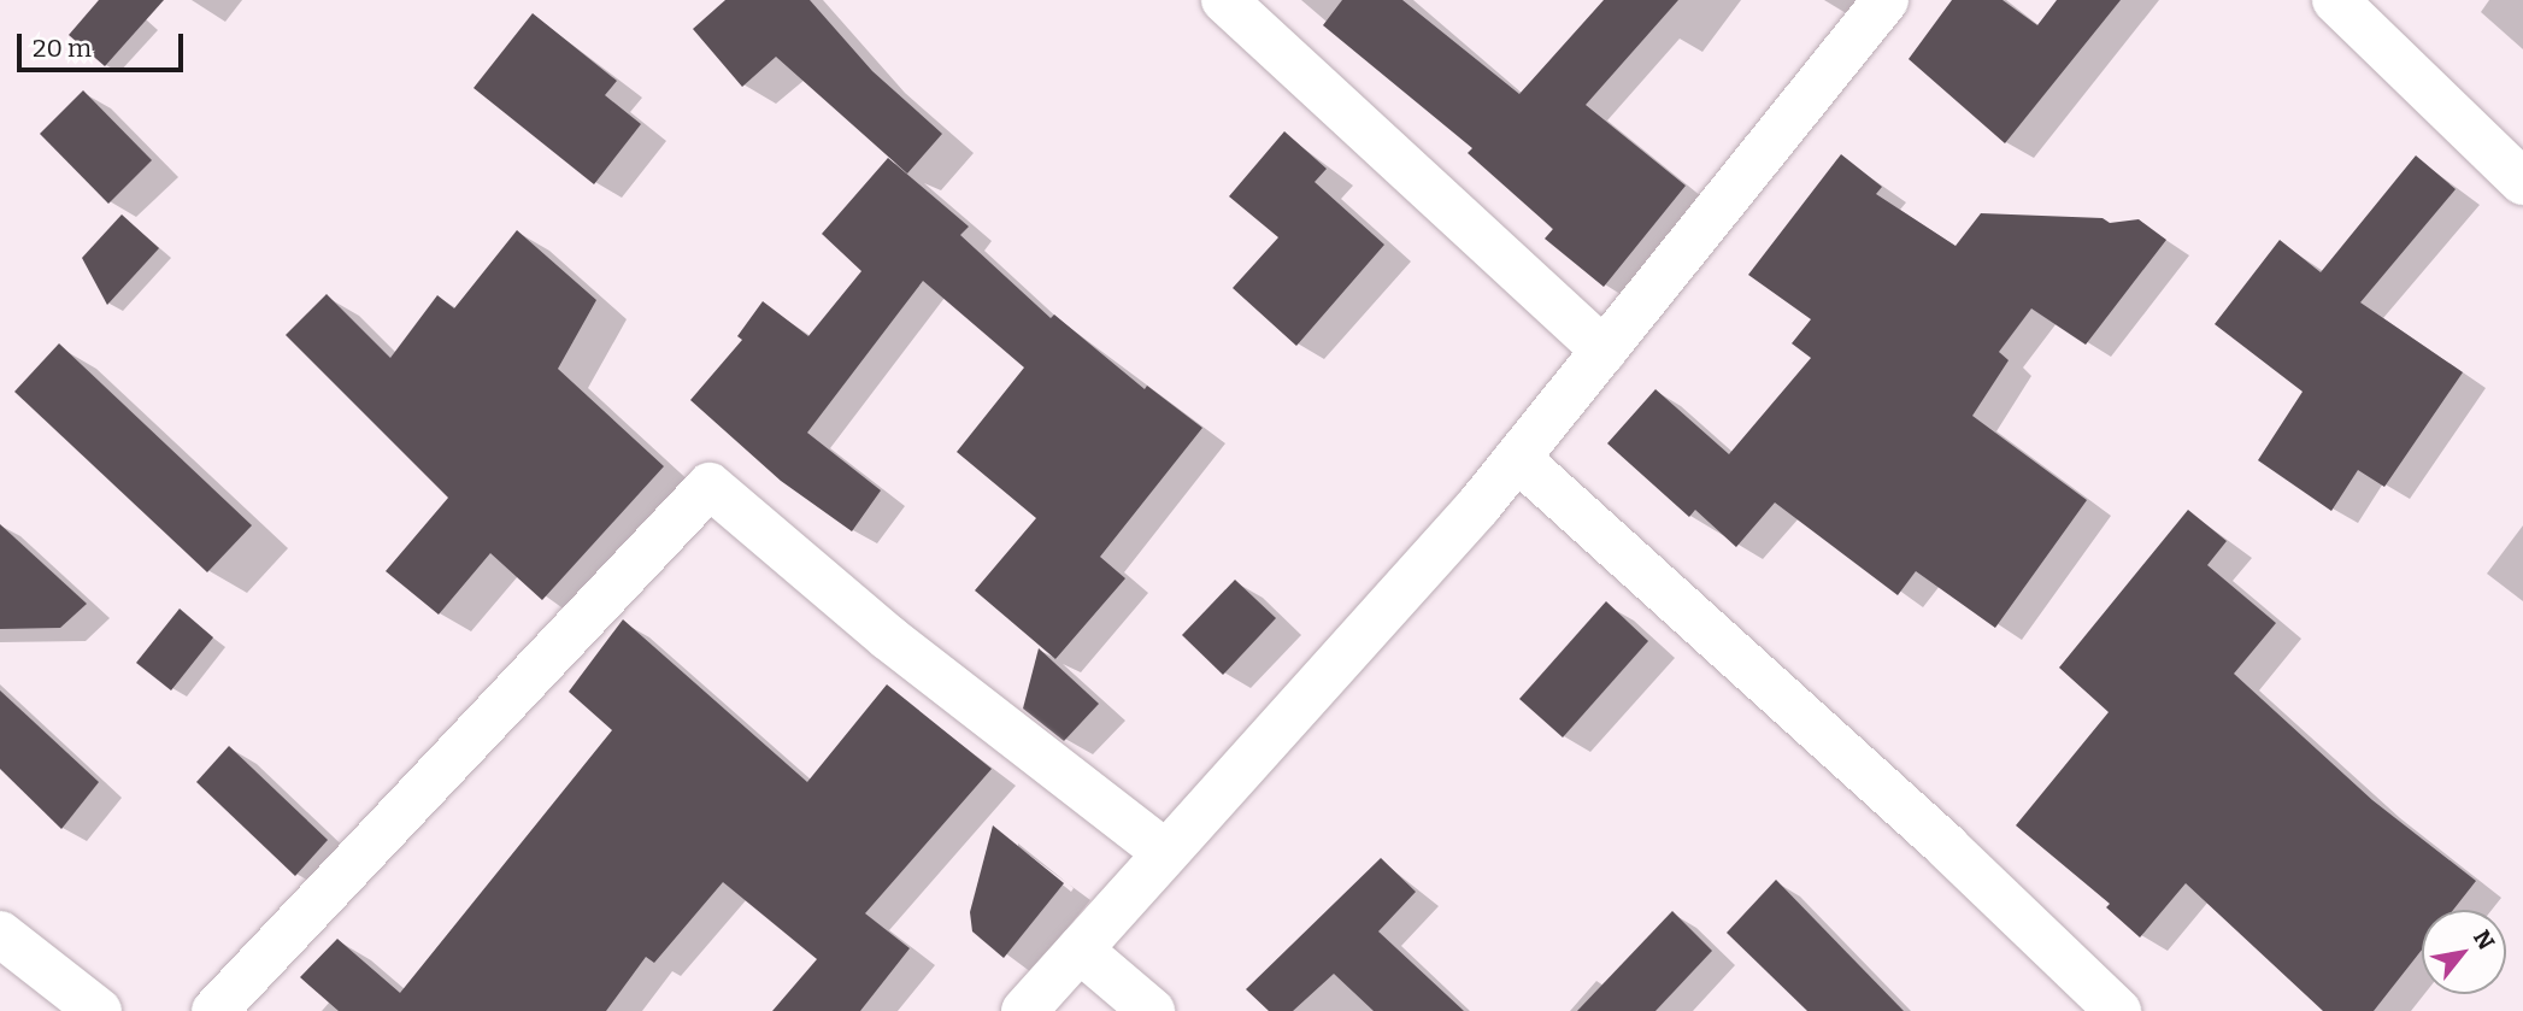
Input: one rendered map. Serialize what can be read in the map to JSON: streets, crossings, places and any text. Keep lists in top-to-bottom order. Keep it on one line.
{"scale_bar":"20 m","north":"top right"}
